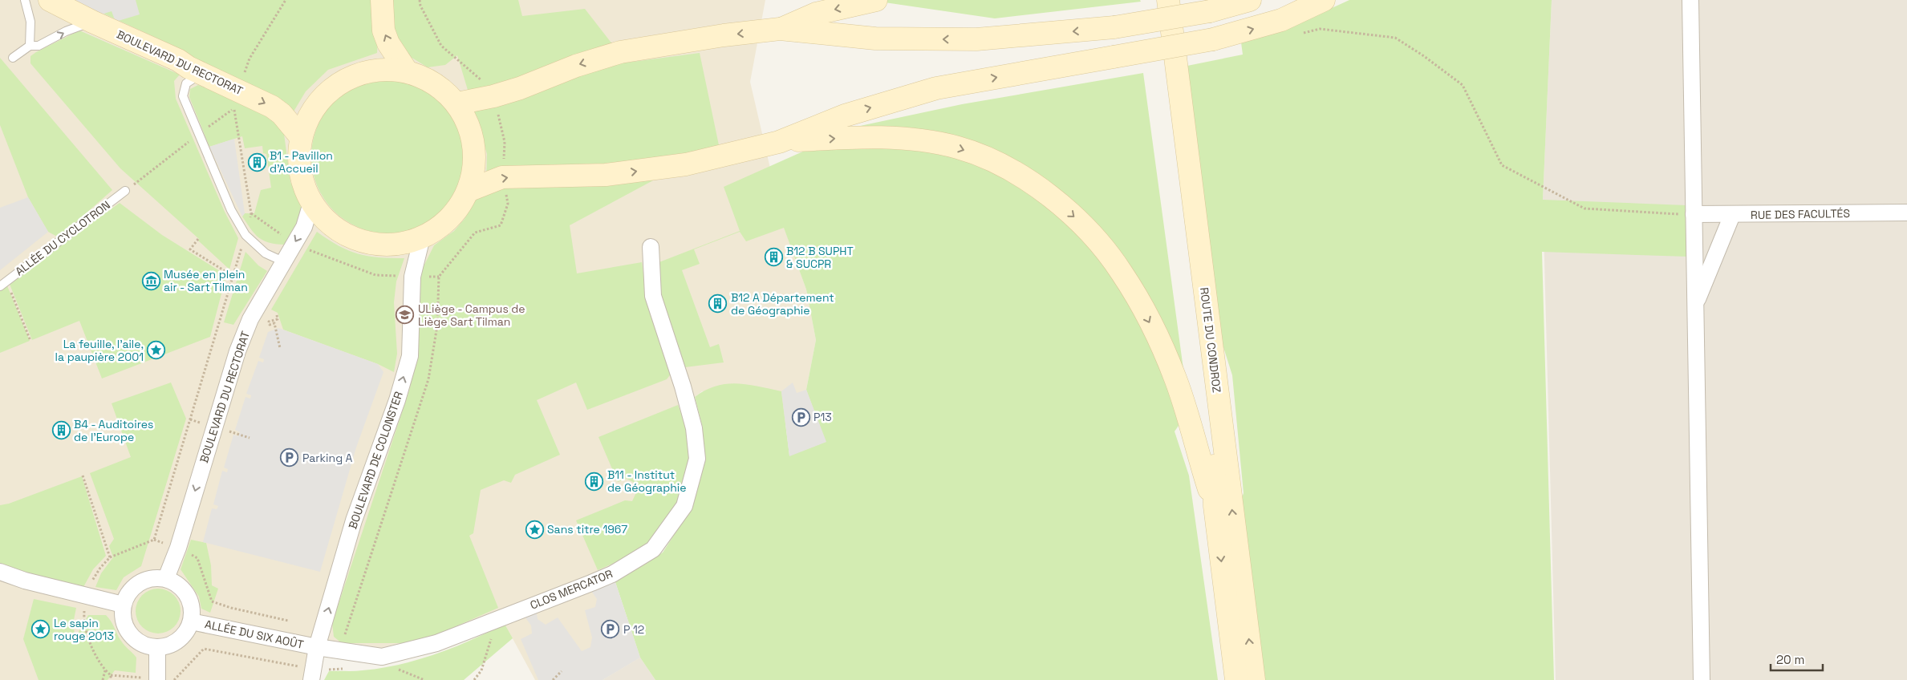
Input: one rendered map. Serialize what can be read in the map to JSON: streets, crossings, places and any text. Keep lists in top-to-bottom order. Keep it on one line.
{"streets":{"main road":["BOULEVARD DU RECTORAT","ROUTE DU CONDROZ"],"street":["RUE DES FACULTÉS","BOULEVARD DE COLONSTER","CLOS MERCATOR","ALLÉE DU SIX AOÛT"],"lane":["ALLÉE DU CYCLOTRON"]},"crossings":[["BOULEVARD DU RECTORAT","ALLÉE DU SIX AOÛT"],["BOULEVARD DE COLONSTER","CLOS MERCATOR"],["BOULEVARD DE COLONSTER","ALLÉE DU SIX AOÛT"],["CLOS MERCATOR","ALLÉE DU SIX AOÛT"]],"one_way":["BOULEVARD DU RECTORAT","BOULEVARD DE COLONSTER"],"places":{"building":["B1 - Pavillon d'Accueil","B12 B SUPHT & SUCPR","B12 A Département de Géographie","B4 - Auditoires de l'Europe","B11 - Institut de Géographie"],"museum":["Musée en plein air - Sart Tilman"],"school or university":["ULiège - Campus de Liège Sart Tilman"],"place":["La feuille, l'aile, la paupière 2001","Sans titre 1967","Le sapin rouge 2013"],"parking":["P13","Parking A","P 12"]},"scale_bar":"20 m"}
